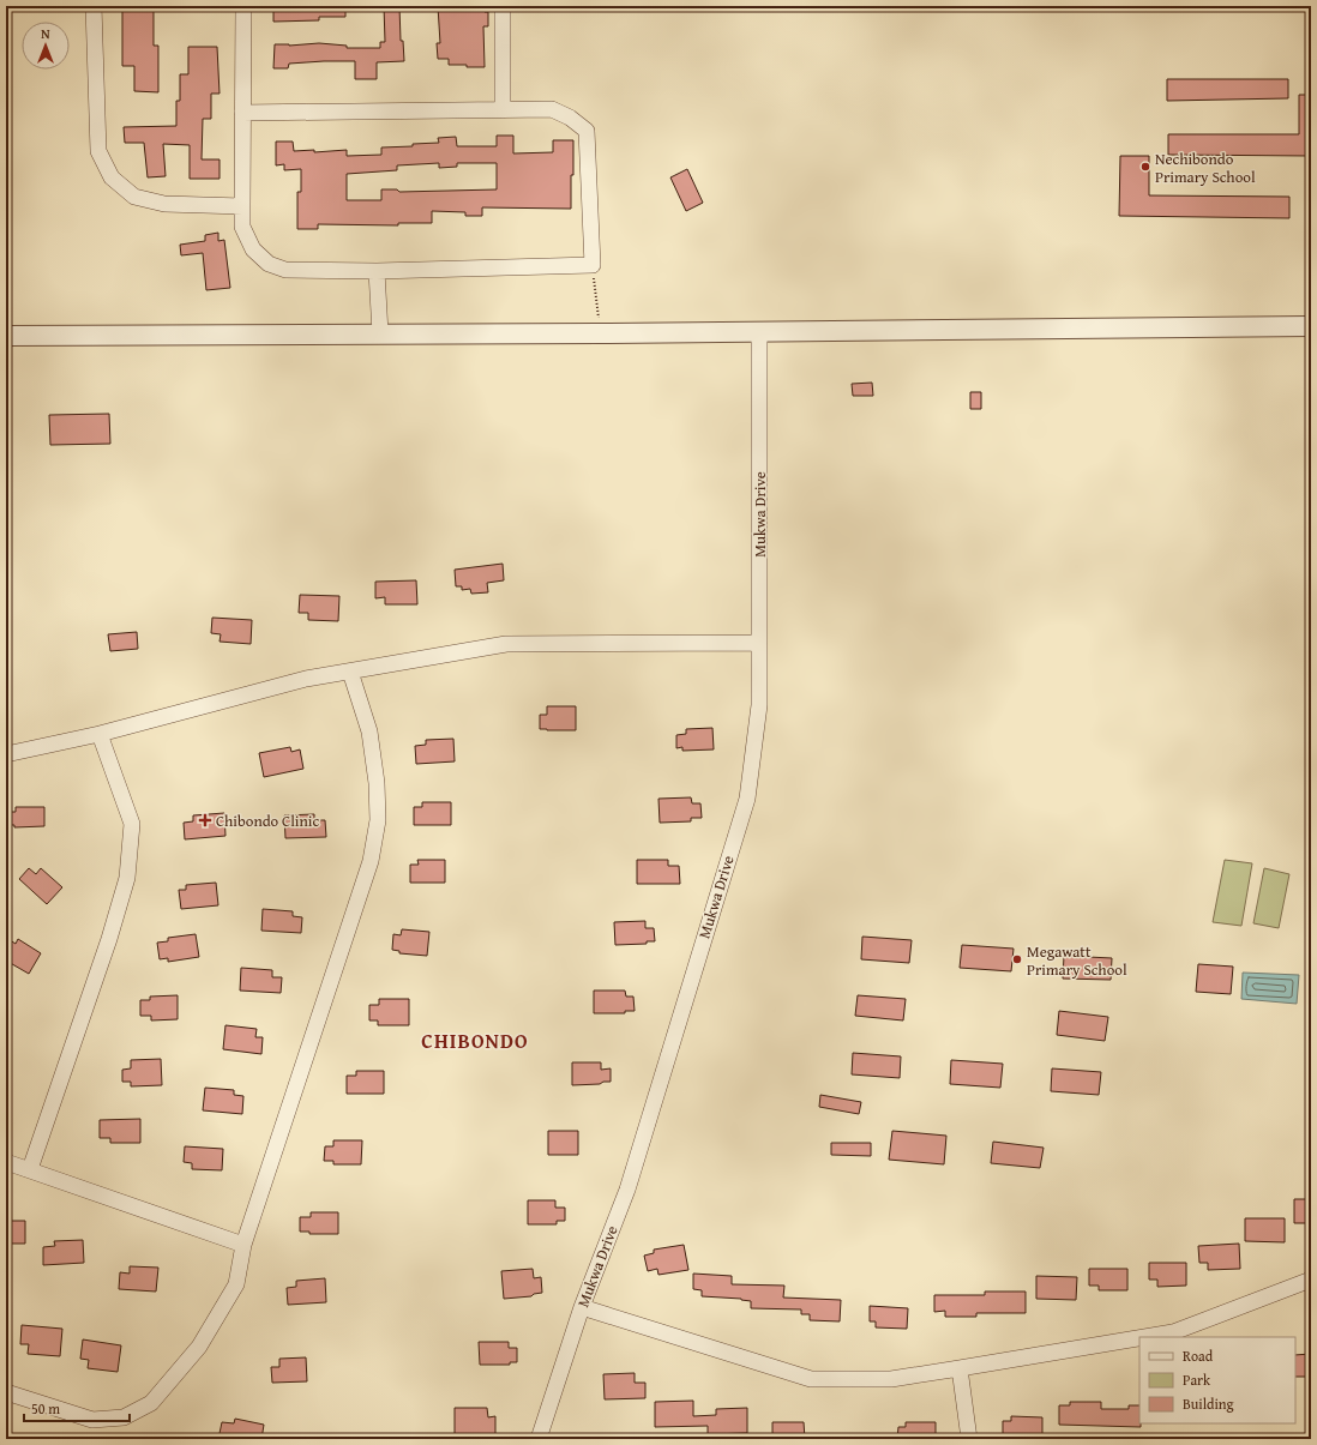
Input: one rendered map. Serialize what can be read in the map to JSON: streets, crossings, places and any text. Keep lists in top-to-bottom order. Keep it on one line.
{"streets":{"street":["Mukwa Drive"]},"districts":["CHIBONDO"],"places":{"other":["Nechibondo Primary School","Megawatt Primary School"],"health":["Chibondo Clinic"]},"legend":["Road","Park","Building"],"scale_bar":"50 m","north":"top"}
